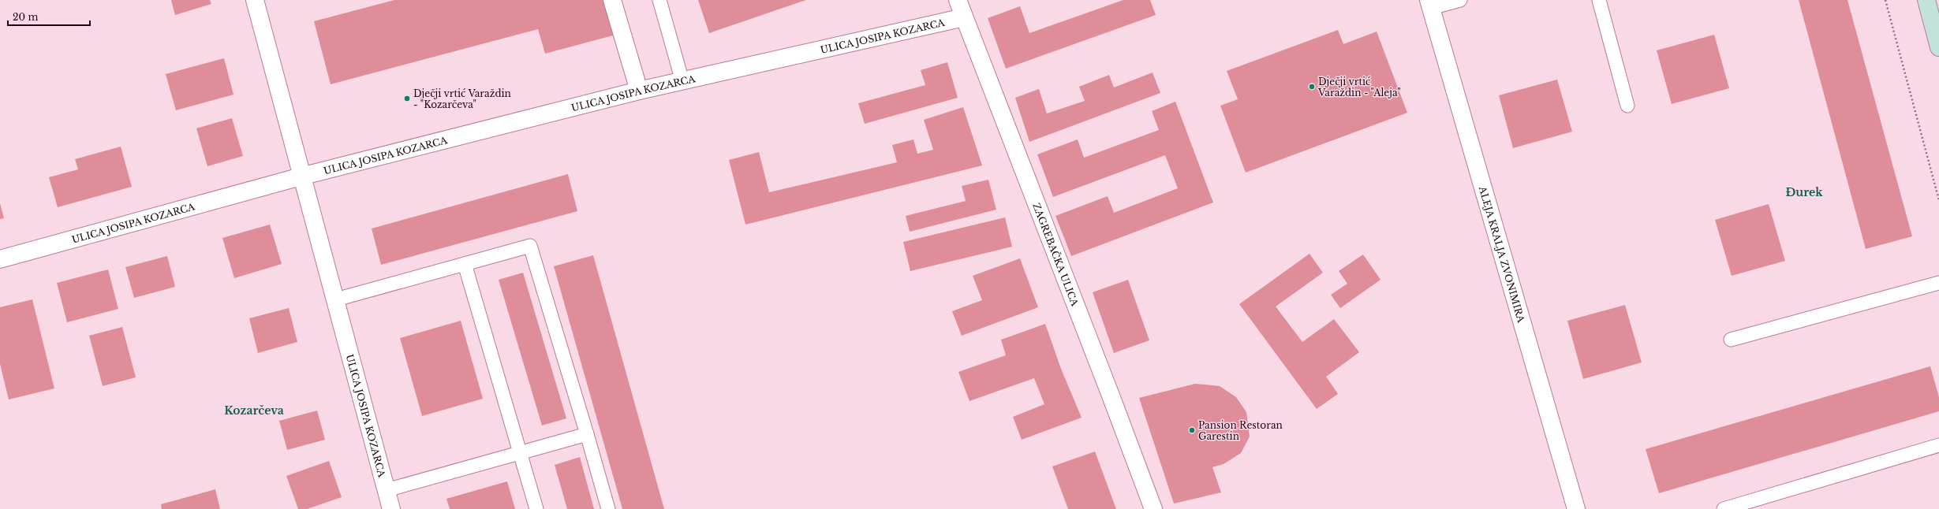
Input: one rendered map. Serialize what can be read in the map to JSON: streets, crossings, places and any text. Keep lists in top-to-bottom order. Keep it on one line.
{"streets":{"street":["ULICA JOSIPA KOZARCA","ZAGREBAČKA ULICA","ALEJA KRALJA ZVONIMIRA"]},"crossings":[["ULICA JOSIPA KOZARCA","ZAGREBAČKA ULICA"]],"districts":["Đurek","Kozarčeva"],"places":["Dječji vrtić Varaždin - \"Aleja\"","Dječji vrtić Varaždin - \"Kozarčeva\"","Pansion Restoran Garestin"],"scale_bar":"20 m"}
